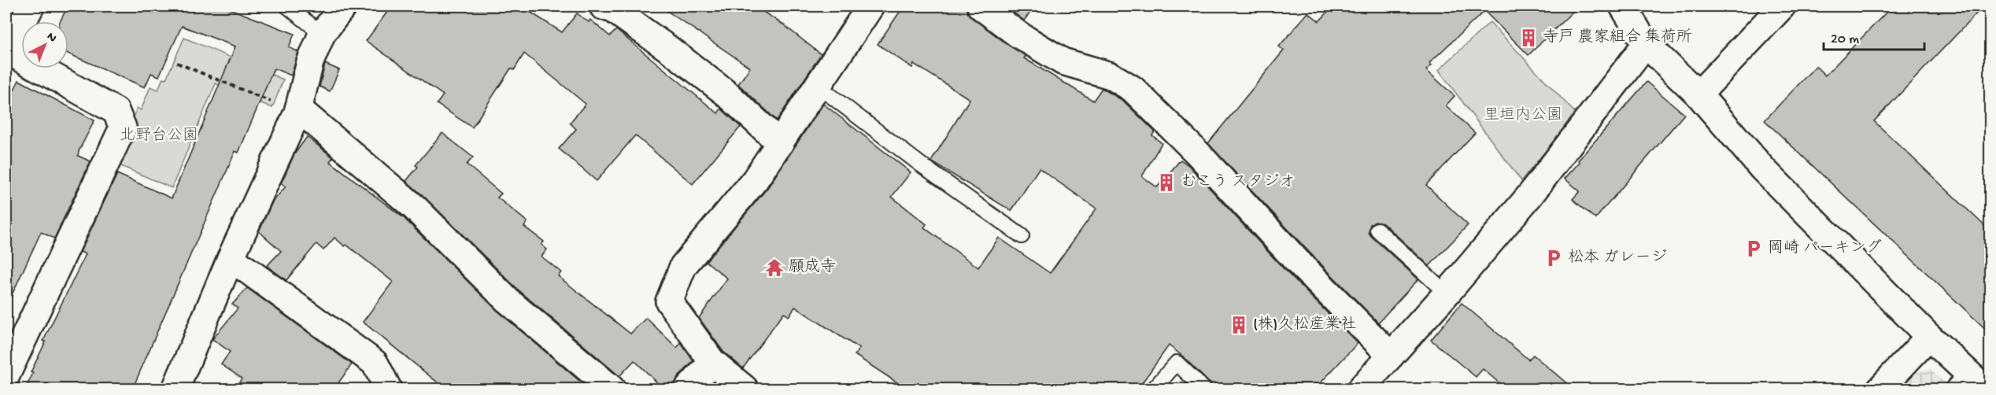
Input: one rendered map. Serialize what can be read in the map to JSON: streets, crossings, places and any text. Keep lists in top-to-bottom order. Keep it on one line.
{"parks":["里垣内公園","北野台公園"],"places":{"building":["寺戸 農家組合 集荷所","むこう スタジオ","(株)久松産業社"],"parking":["岡崎 パーキング","松本 ガレージ"],"temple":["願成寺"]},"scale_bar":"20 m","north":"top right"}
